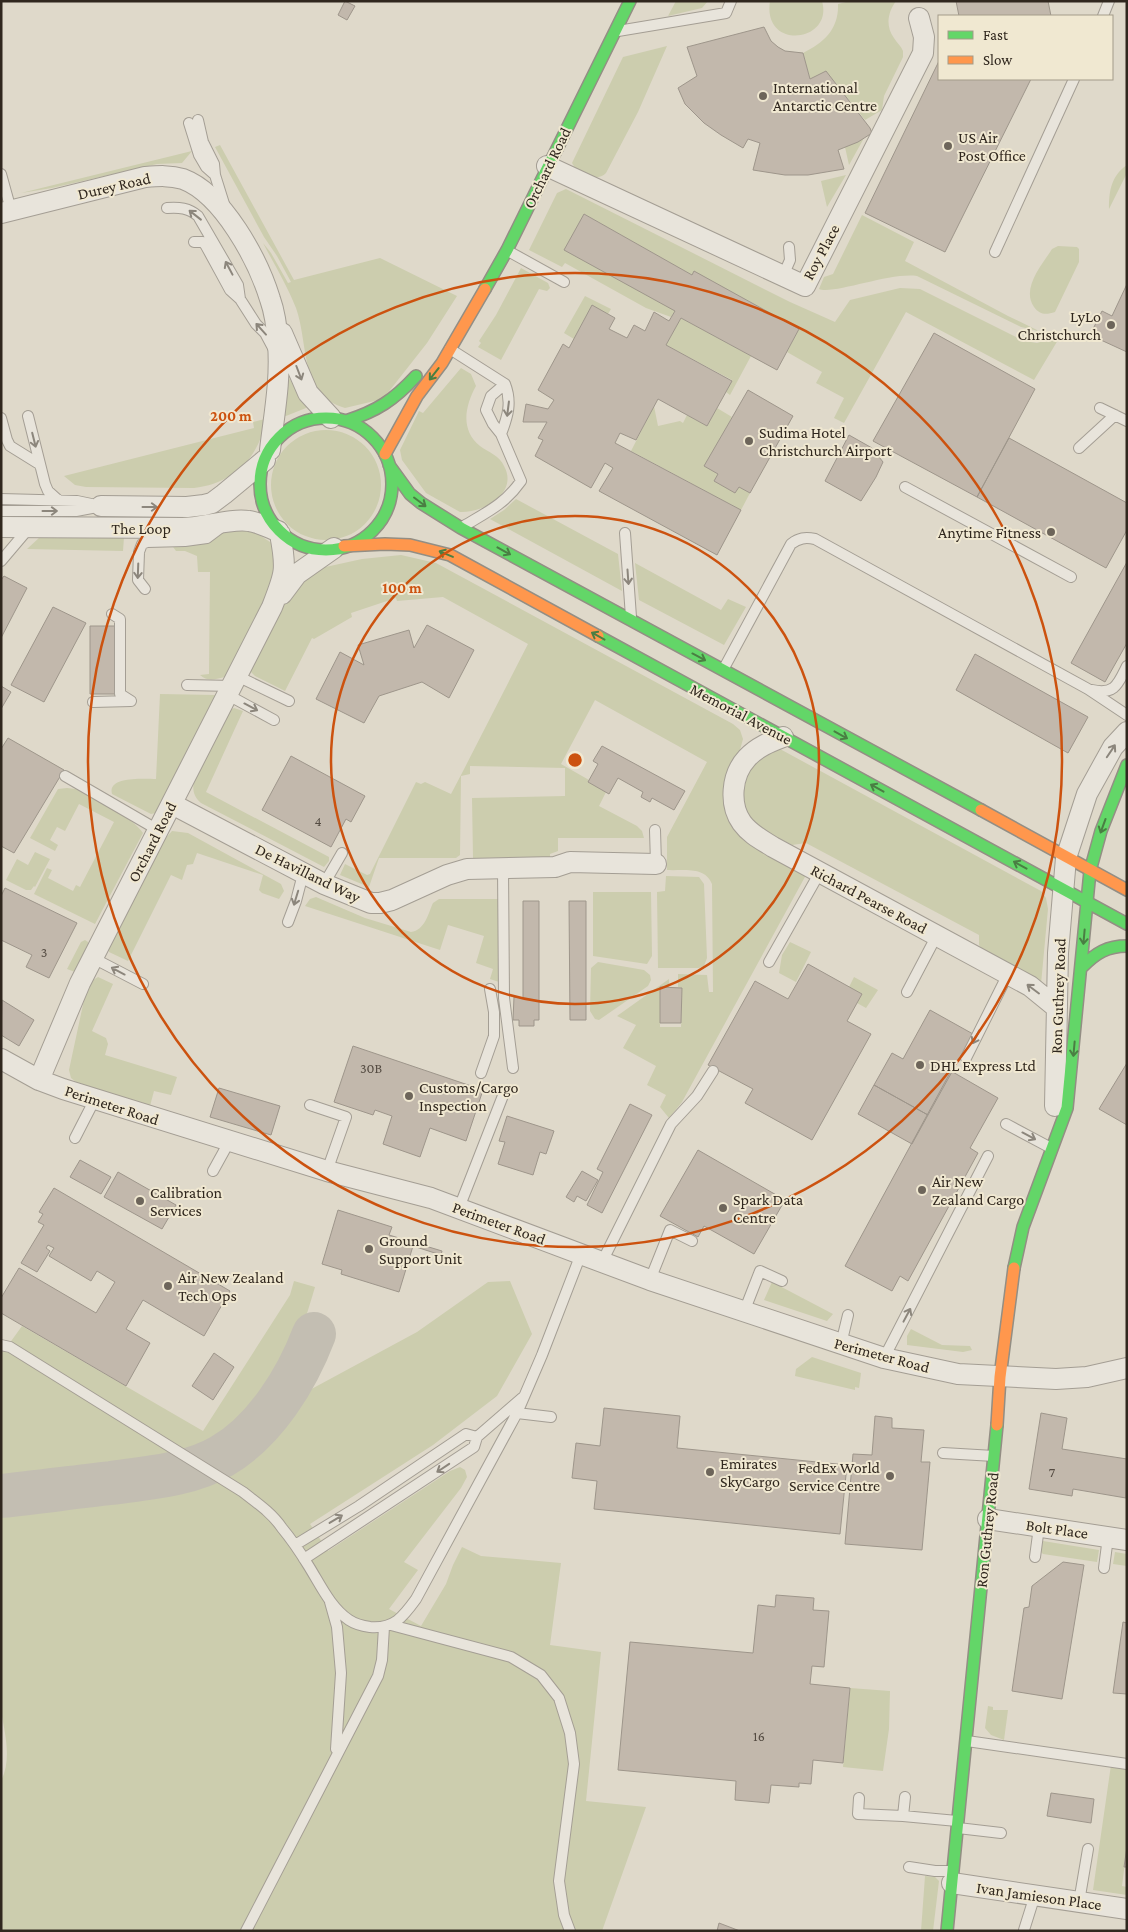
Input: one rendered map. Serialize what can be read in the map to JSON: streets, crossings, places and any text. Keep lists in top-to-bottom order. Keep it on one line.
{"streets":{"main road":["Orchard Road","Memorial Avenue","Ron Guthrey Road"],"street":["Durey Road","Roy Place","The Loop","De Havilland Way","Richard Pearse Road","Perimeter Road","Bolt Place","Ivan Jamieson Place"]},"crossings":[["Orchard Road","Durey Road"],["Orchard Road","Roy Place"],["Orchard Road","The Loop"],["Orchard Road","Memorial Avenue"],["Orchard Road","De Havilland Way"],["Orchard Road","Perimeter Road"],["Durey Road","The Loop"],["Durey Road","Memorial Avenue"],["The Loop","Memorial Avenue"],["Memorial Avenue","Richard Pearse Road"],["Memorial Avenue","Ron Guthrey Road"],["Richard Pearse Road","Ron Guthrey Road"],["Ron Guthrey Road","Perimeter Road"],["Ron Guthrey Road","Bolt Place"],["Ron Guthrey Road","Ivan Jamieson Place"]],"places":["International Antarctic Centre","US Air Post Office","LyLo Christchurch","Sudima Hotel Christchurch Airport","Anytime Fitness","DHL Express Ltd","Customs/Cargo Inspection","Air New Zealand Cargo","Calibration Services","Spark Data Centre","Ground Support Unit","Air New Zealand Tech Ops","Emirates SkyCargo","FedEx World Service Centre"],"house_numbers":["4","3","30B","7","16"],"legend":["Fast","Slow"],"rings":["200 m","100 m"]}
